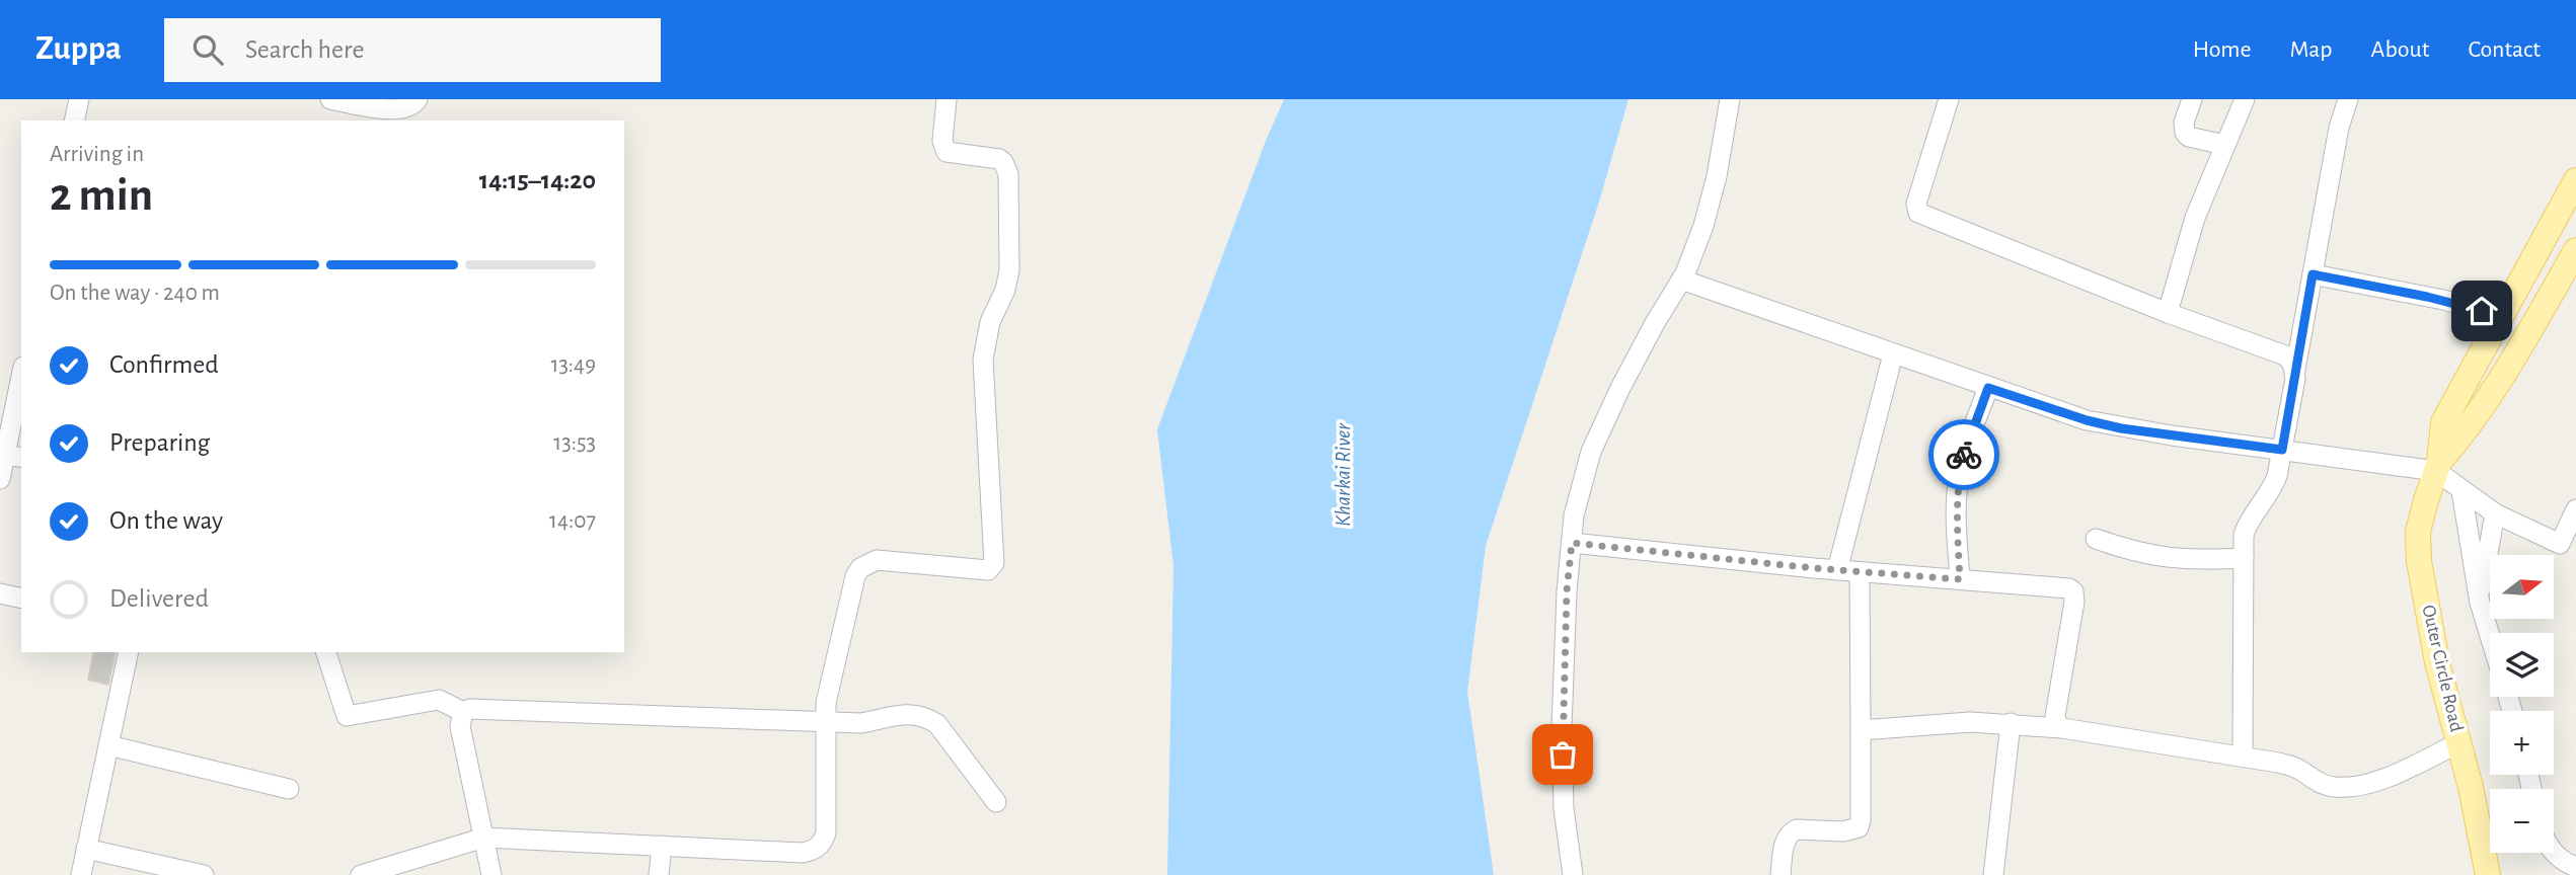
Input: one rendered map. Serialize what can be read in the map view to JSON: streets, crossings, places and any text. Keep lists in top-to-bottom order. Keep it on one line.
{"streets":{"main road":["Outer Circle Road"]},"water":["Kharkai River"],"north":"right","page":{"header":"Zuppa","search":"Search here","nav":["Home","Map","About","Contact"],"heading":["2 min","Arriving in","14:15–14:20"],"bar":"On the way · 240 m","list":[["Confirmed","13:49"],["Preparing","13:53"],["On the way","14:07"],"Delivered"],"map_buttons":["+","−"]}}
